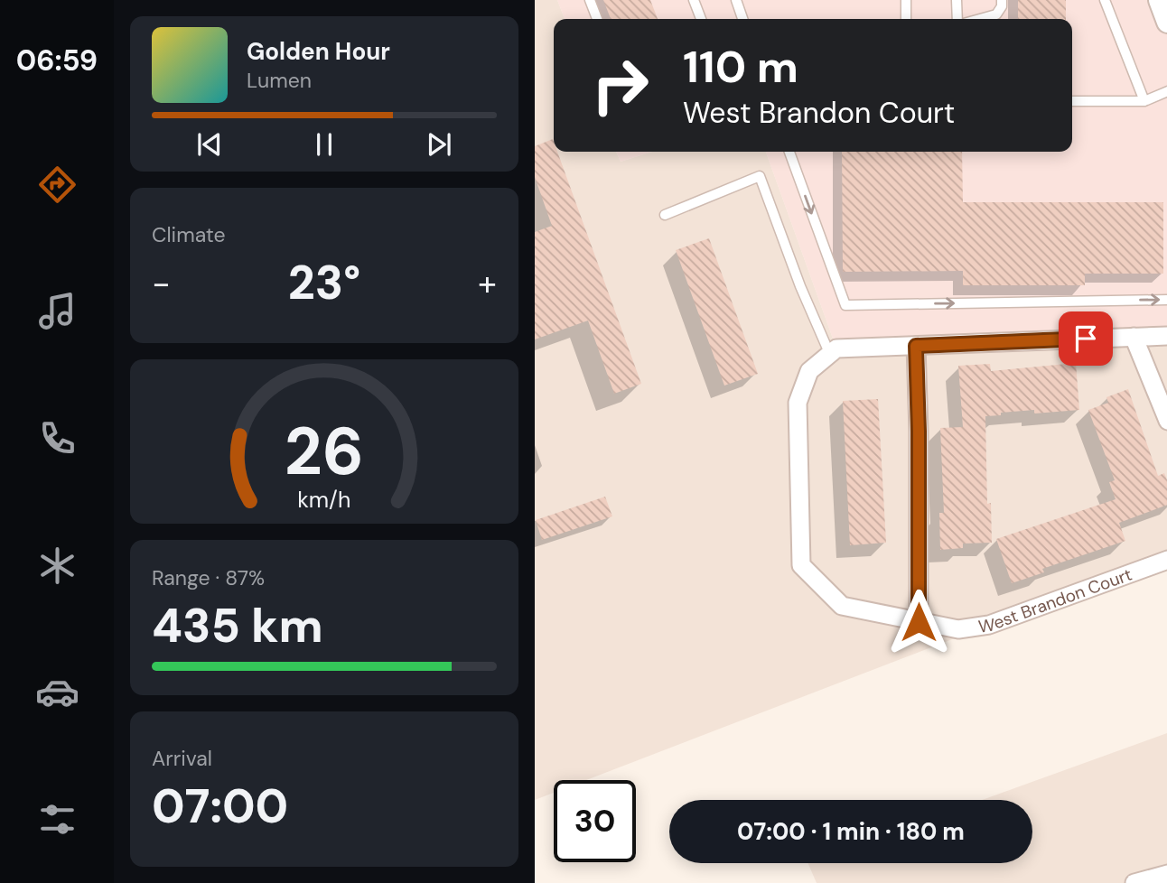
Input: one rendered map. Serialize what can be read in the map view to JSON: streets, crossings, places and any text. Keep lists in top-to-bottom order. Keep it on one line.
{"streets":{"street":["West Brandon Court"]},"page":{"tabs":"06:59","turn":["110 m","West Brandon Court"],"song":["Golden Hour","Lumen"],"tile":["Climate",["Range · 87%","435 km"],["Arrival","07:00"]],"heat":["−","23°","+"],"limit":"30","trip":"07:00 · 1 min · 180 m","gauge":["26","km/h"]}}
